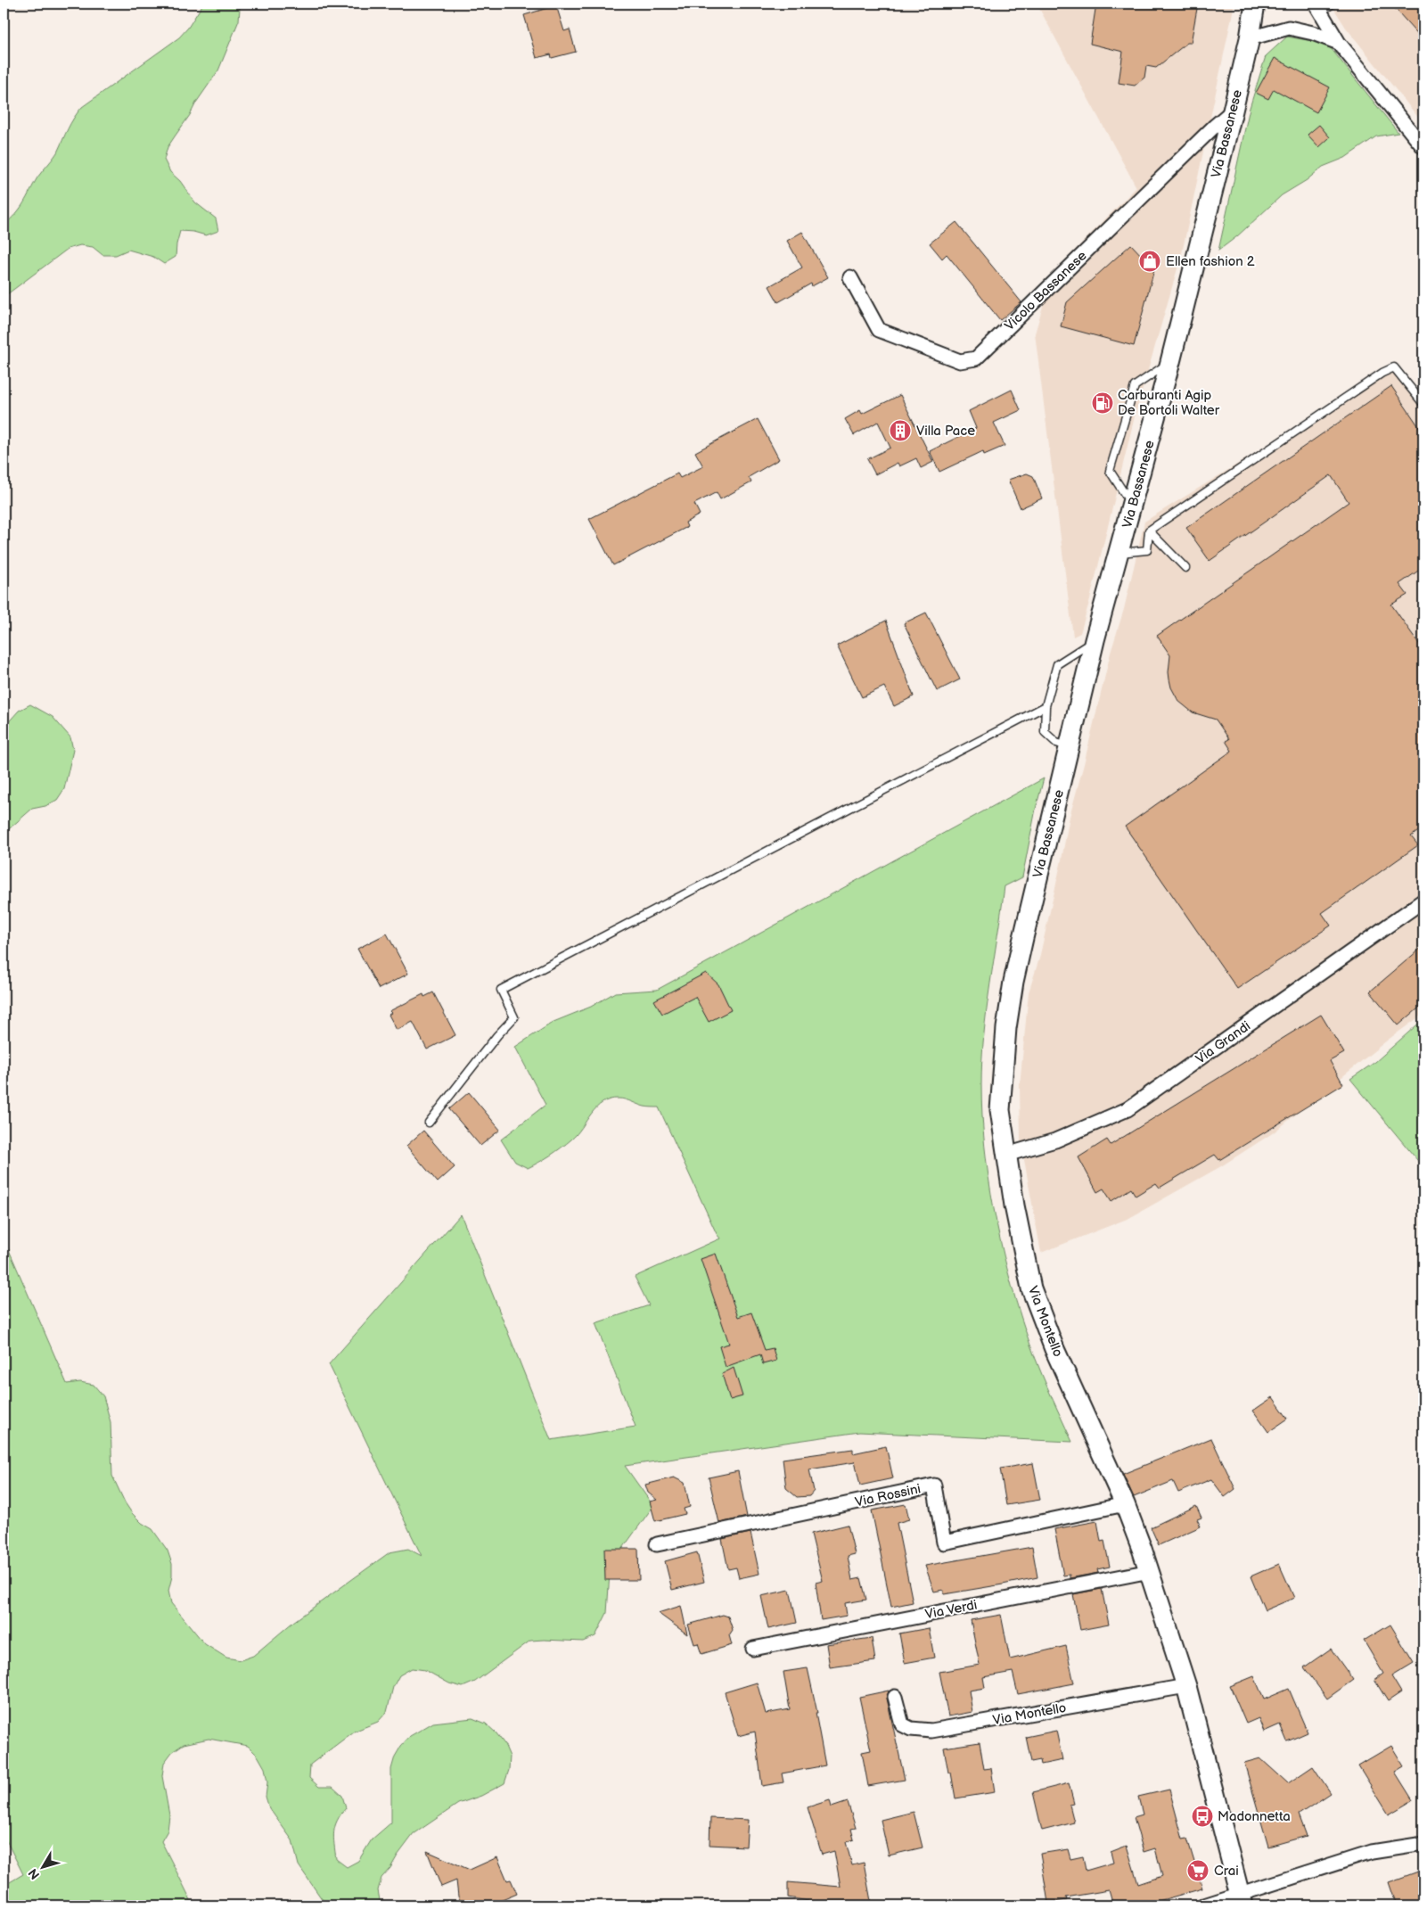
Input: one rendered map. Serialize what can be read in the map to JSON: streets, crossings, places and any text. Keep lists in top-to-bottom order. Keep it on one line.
{"streets":{"main road":["Via Bassanese","Via Montello"],"street":["Vicolo Bassanese","Via Grandi","Via Rossini","Via Verdi"]},"crossings":[["Via Bassanese","Vicolo Bassanese"],["Via Bassanese","Via Montello"],["Via Grandi","Via Montello"],["Via Montello","Via Rossini"],["Via Montello","Via Verdi"]],"places":{"shop":["Ellen fashion 2"],"fuel station":["Carburanti Agip De Bortoli Walter"],"building":["Villa Pace"],"bus stop":["Madonnetta"],"supermarket":["Crai"]},"north":"bottom left"}
